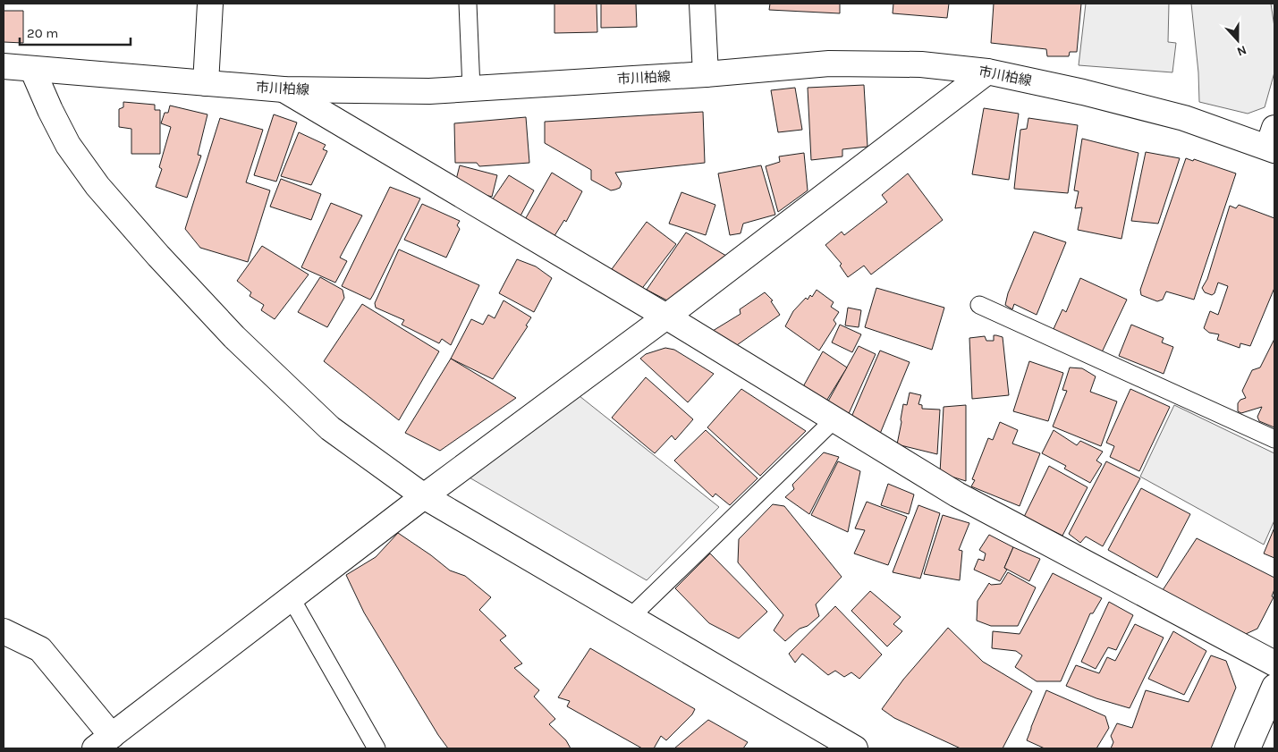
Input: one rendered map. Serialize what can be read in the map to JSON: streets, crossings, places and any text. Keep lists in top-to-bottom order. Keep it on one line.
{"streets":{"street":["市川柏線"]},"scale_bar":"20 m","north":"bottom"}
